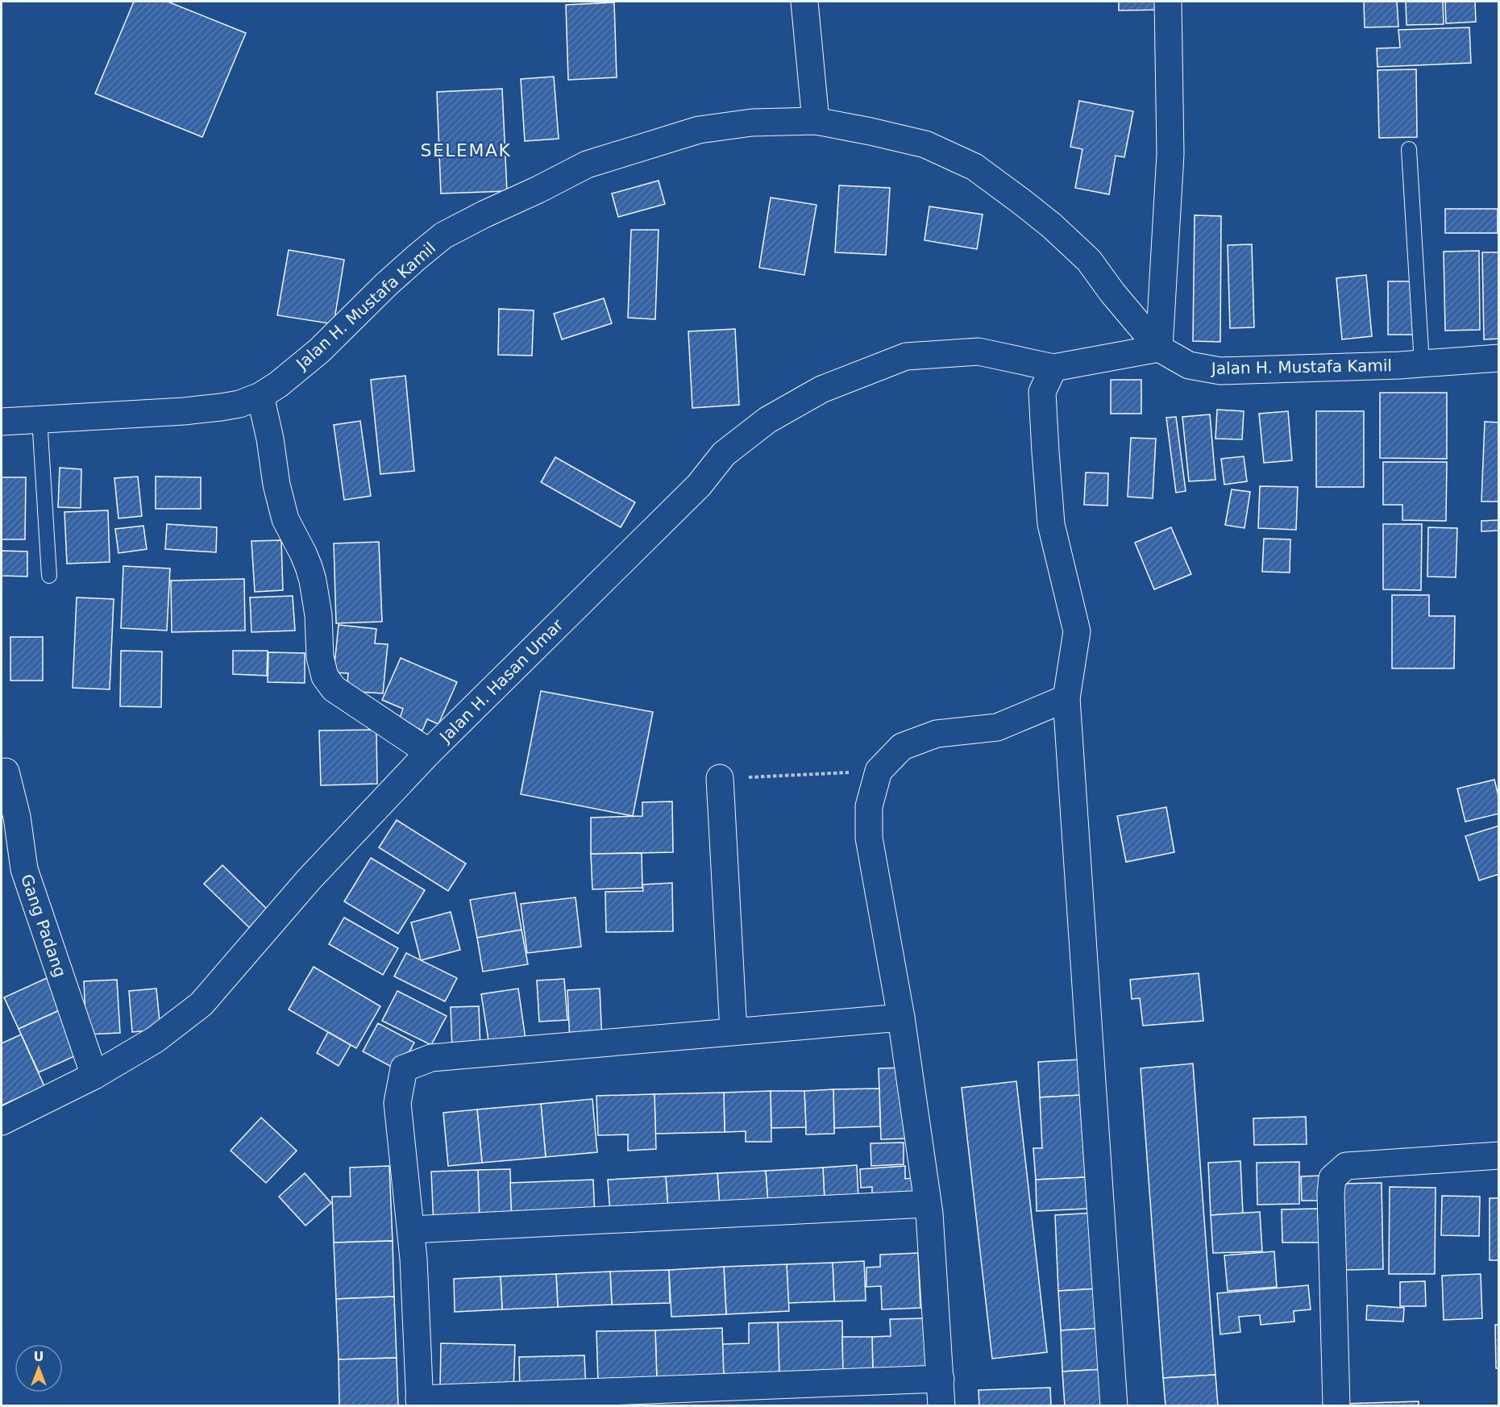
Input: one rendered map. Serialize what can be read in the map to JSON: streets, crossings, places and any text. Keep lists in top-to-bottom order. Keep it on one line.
{"streets":{"street":["Jalan H. Mustafa Kamil","Jalan H. Hasan Umar","Gang Padang"]},"crossings":[["Jalan H. Hasan Umar","Gang Padang"]],"districts":["SELEMAK"],"north":"top"}
